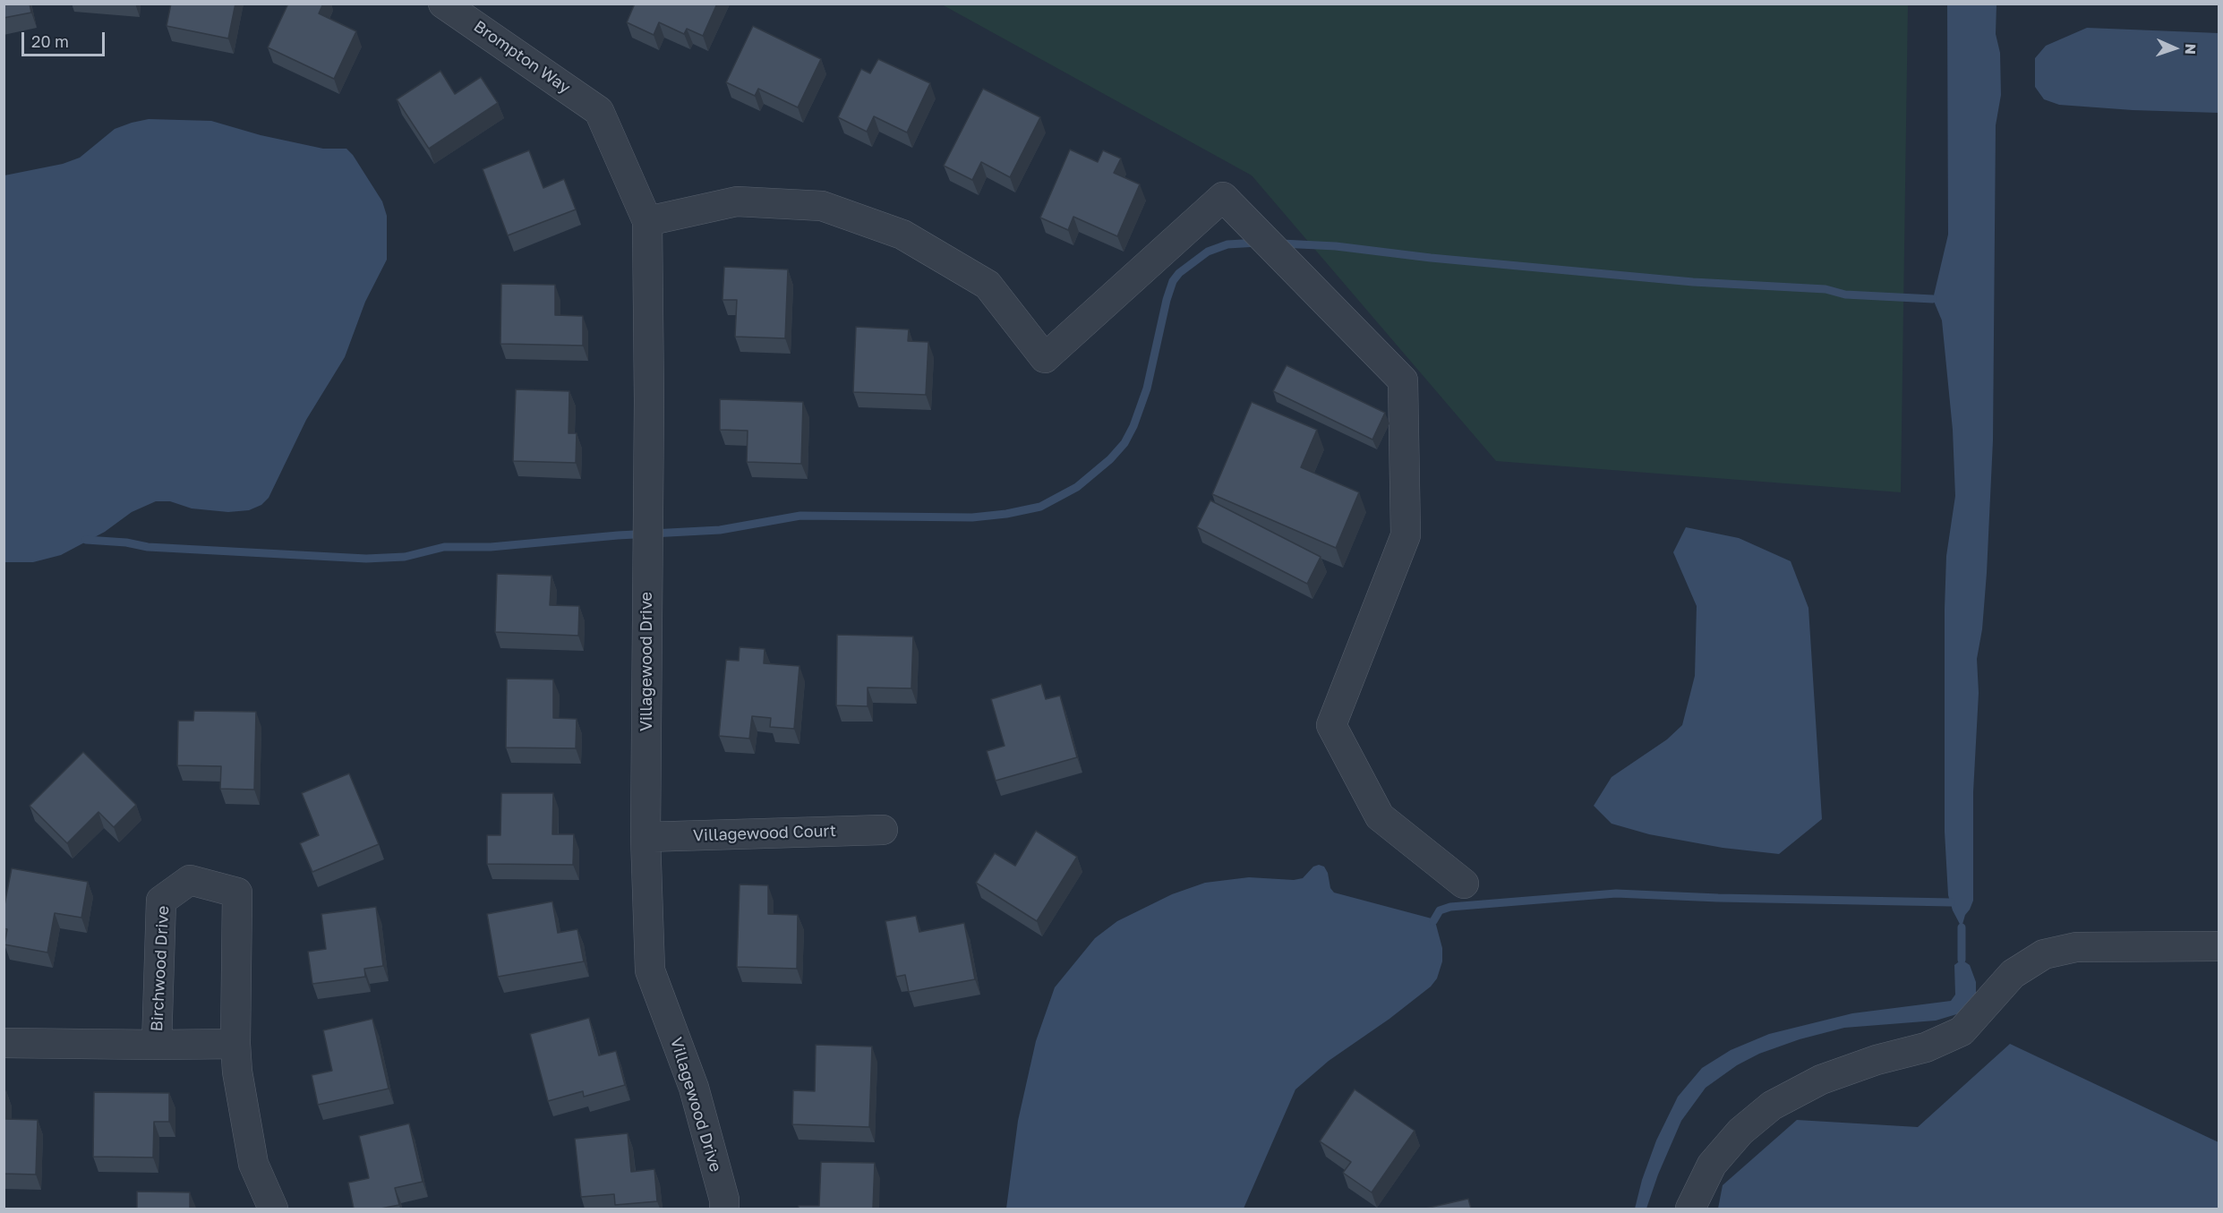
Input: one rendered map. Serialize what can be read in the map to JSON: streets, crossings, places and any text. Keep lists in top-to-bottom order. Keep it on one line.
{"streets":{"street":["Brompton Way","Villagewood Drive","Villagewood Court","Birchwood Drive"]},"crossings":[["Brompton Way","Villagewood Drive"],["Villagewood Drive","Villagewood Court"]],"scale_bar":"20 m","north":"right"}
